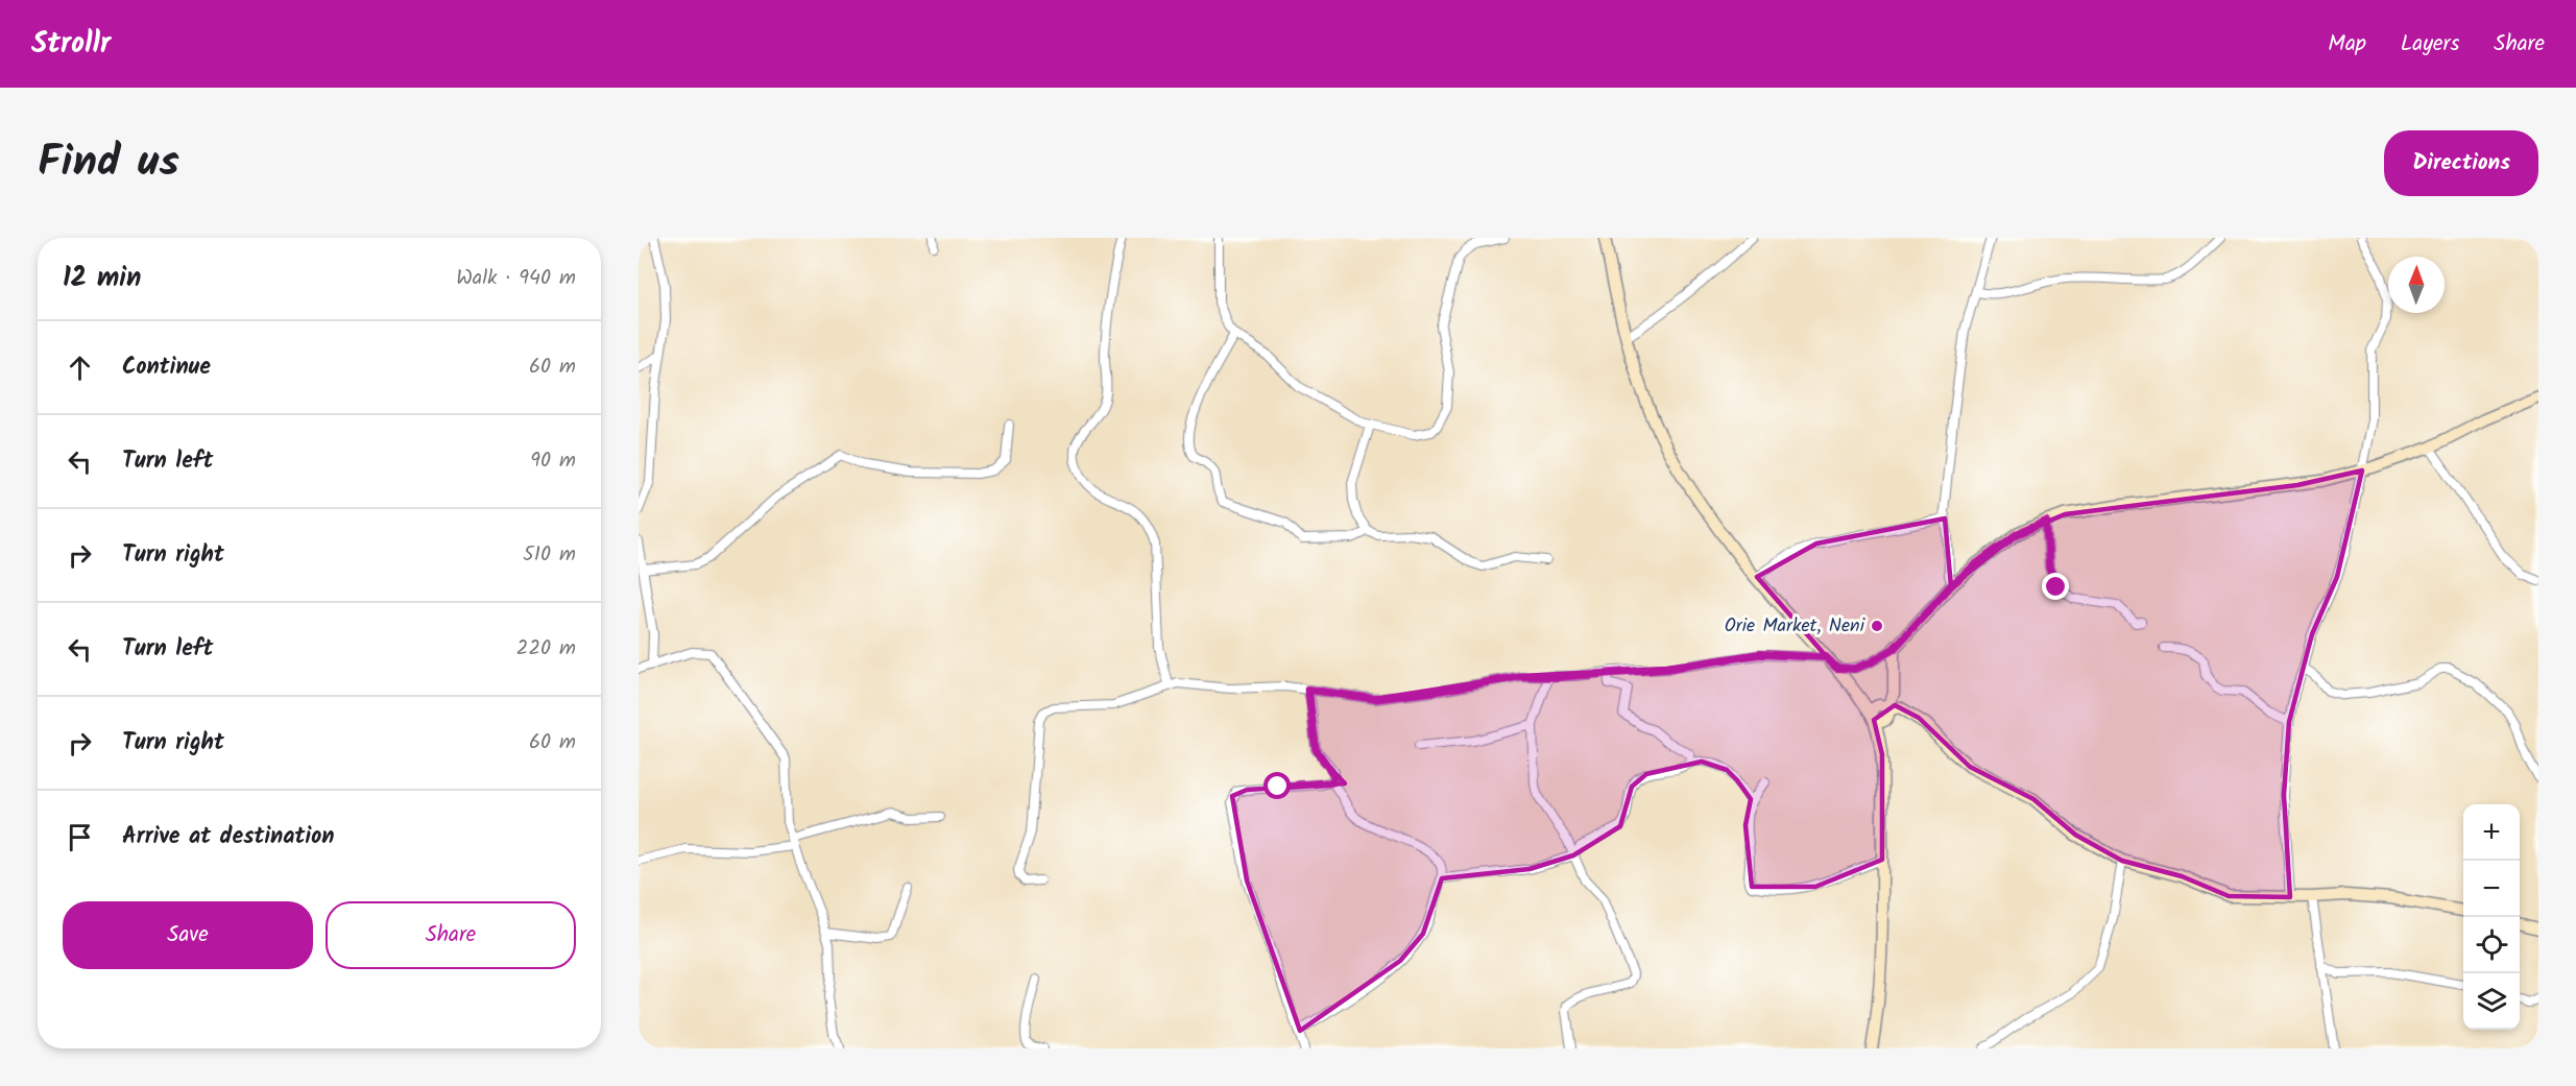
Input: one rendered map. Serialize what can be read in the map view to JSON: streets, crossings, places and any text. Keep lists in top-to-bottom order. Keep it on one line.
{"places":["Orie Market, Neni"],"north":"top","page":{"header":"Strollr","nav":["Map","Layers","Share"],"title":"Find us","buttons":["Directions",["Save","Share"]],"heading":["12 min","Walk · 940 m"],"list":[["Continue","60 m"],["Turn left","90 m"],["Turn right","510 m"],["Turn left","220 m"],["Turn right","60 m"],"Arrive at destination"],"map_buttons":["+","−"]}}
